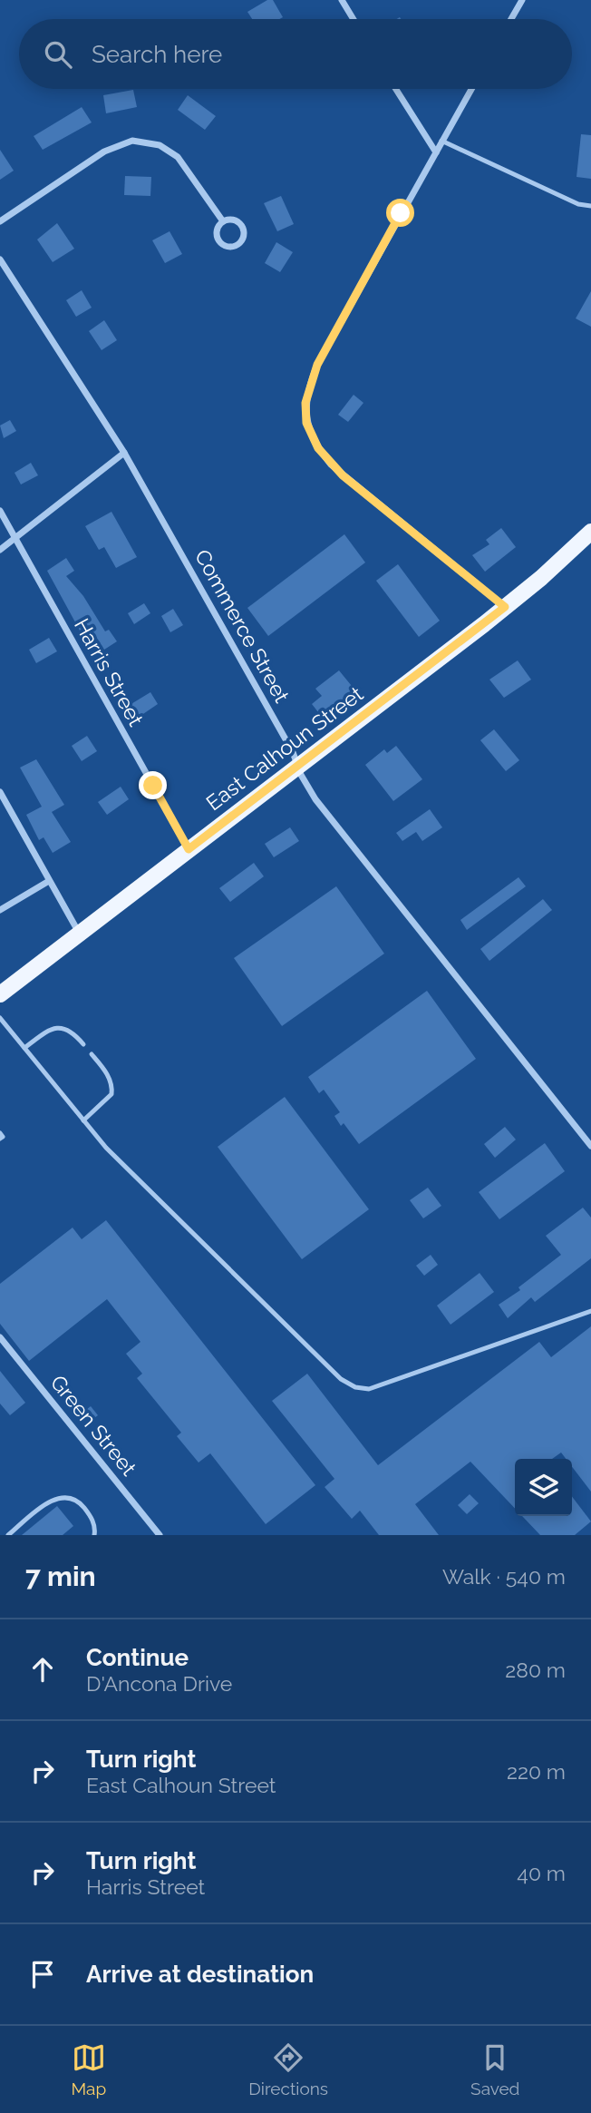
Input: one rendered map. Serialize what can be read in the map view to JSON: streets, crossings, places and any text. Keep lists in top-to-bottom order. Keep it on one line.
{"streets":{"main road":["East Calhoun Street"],"street":["Commerce Street","Harris Street","Green Street"]},"crossings":[["Commerce Street","East Calhoun Street"],["Harris Street","East Calhoun Street"]],"page":{"search":"Search here","heading":["7 min","Walk · 540 m"],"list":[["Continue","D'Ancona Drive","280 m"],["Turn right","East Calhoun Street","220 m"],["Turn right","Harris Street","40 m"],"Arrive at destination"],"nav":["Map","Directions","Saved"]}}
